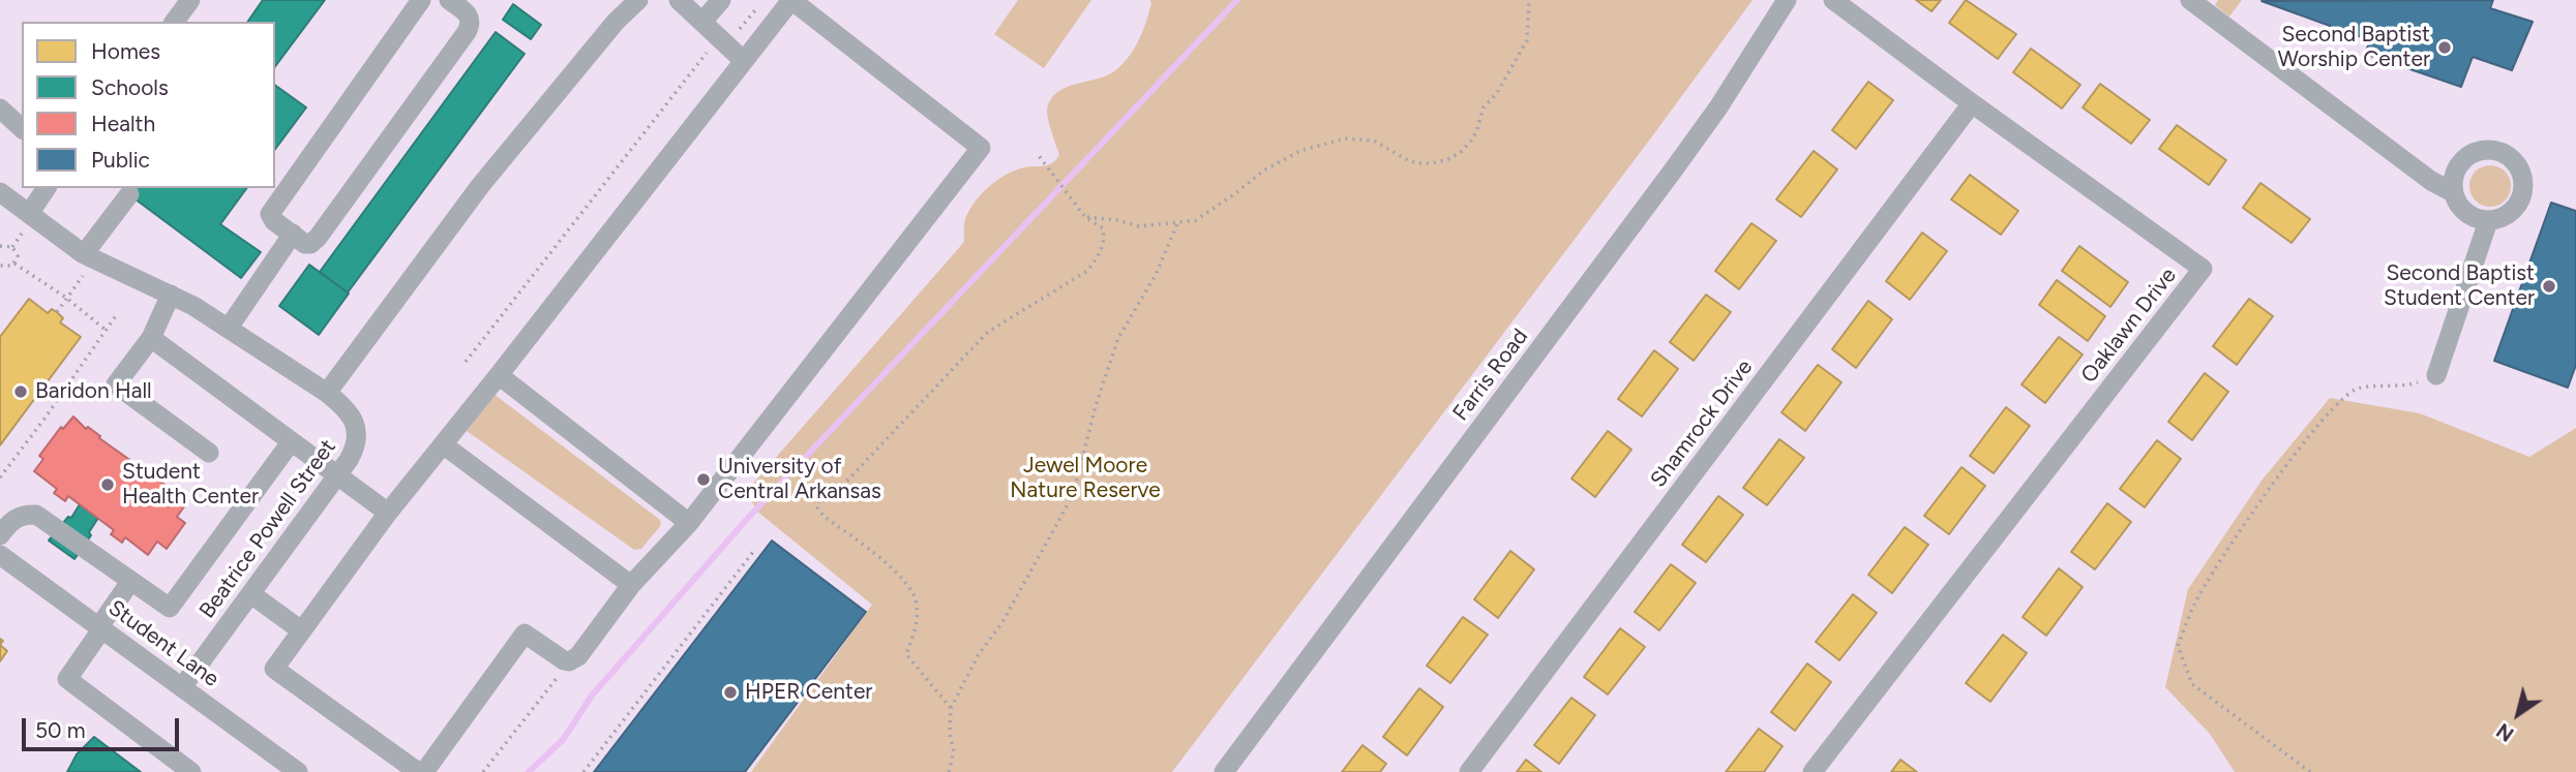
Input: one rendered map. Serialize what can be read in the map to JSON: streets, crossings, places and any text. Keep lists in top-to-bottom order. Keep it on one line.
{"streets":{"street":["Oaklawn Drive","Farris Road","Shamrock Drive","Beatrice Powell Street","Student Lane"]},"crossings":[["Oaklawn Drive","Shamrock Drive"],["Beatrice Powell Street","Student Lane"]],"parks":["Jewel Moore Nature Reserve"],"places":["Second Baptist Worship Center","Second Baptist Student Center","Baridon Hall","University of Central Arkansas","Student Health Center","HPER Center"],"legend":["Homes","Schools","Health","Public"],"scale_bar":"50 m","north":"bottom left"}
